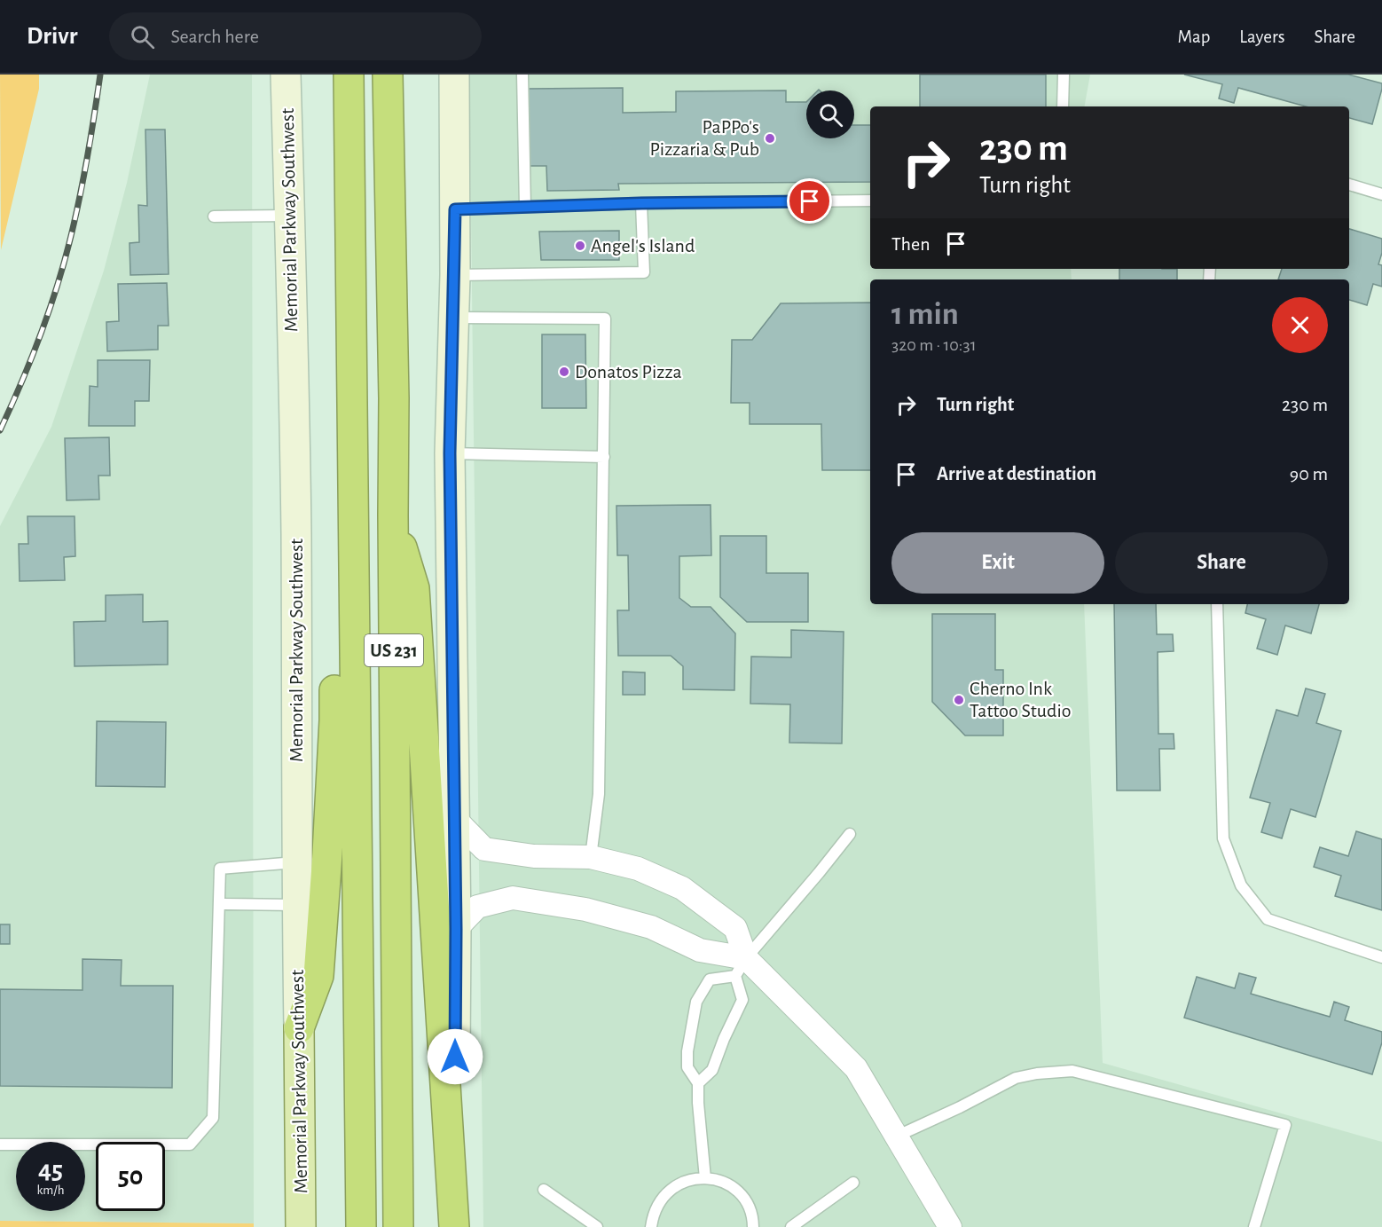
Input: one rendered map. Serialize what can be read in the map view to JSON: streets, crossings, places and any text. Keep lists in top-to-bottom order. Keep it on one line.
{"streets":{"highway":["US 231"],"main road":["Memorial Parkway Southwest"]},"places":["PaPPo's Pizzaria & Pub","Angel's Island","Donatos Pizza","Cherno Ink Tattoo Studio"],"page":{"header":"Drivr","search":"Search here","nav":["Map","Layers","Share"],"turn":["230 m","Turn right"],"then":"Then","heading":["1 min","320 m · 10:31"],"list":[{"name":"Turn right","value":"230 m"},{"name":"Arrive at destination","value":"90 m"}],"buttons":["Exit","Share"],"speed":"45 km/h","limit":"50"}}
